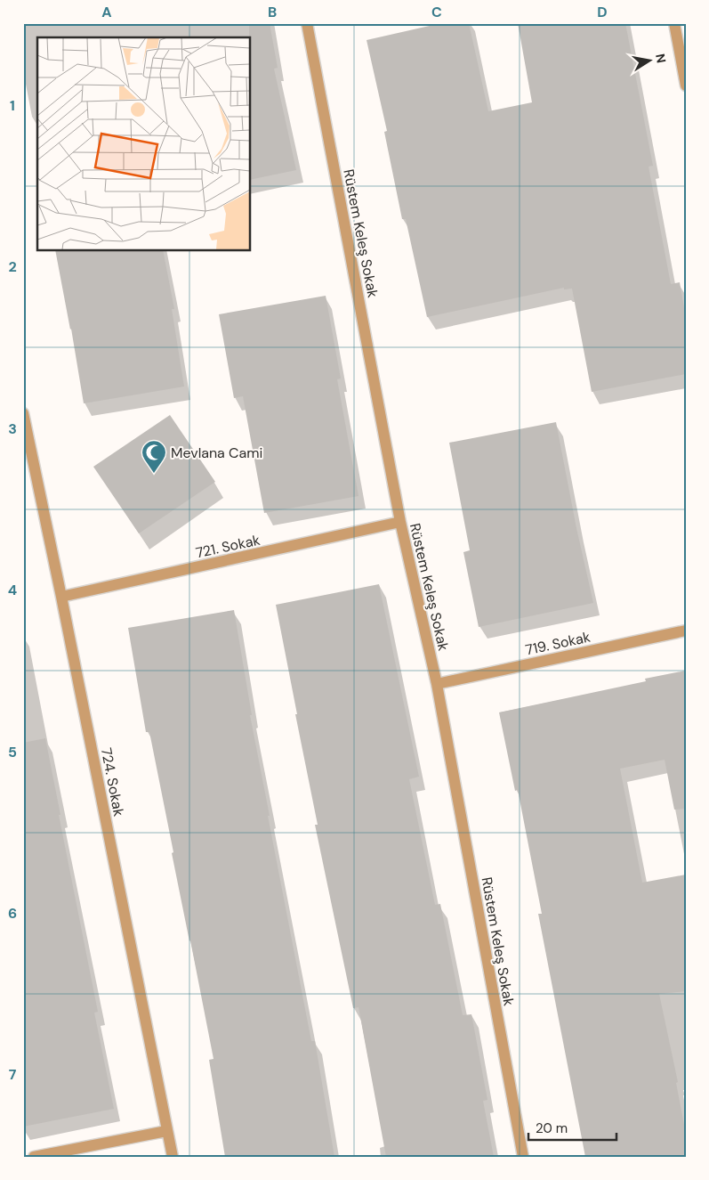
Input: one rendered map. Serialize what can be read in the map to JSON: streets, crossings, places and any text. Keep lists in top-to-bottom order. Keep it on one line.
{"streets":{"street":["Rüstem Keleş Sokak","721. Sokak","719. Sokak","724. Sokak"]},"crossings":[["Rüstem Keleş Sokak","721. Sokak"],["Rüstem Keleş Sokak","719. Sokak"],["721. Sokak","724. Sokak"]],"places":{"mosque":["Mevlana Cami"]},"scale_bar":"20 m","north":"right","grid":{"columns":["A","B","C","D"],"rows":["1","2","3","4","5","6","7"]}}
